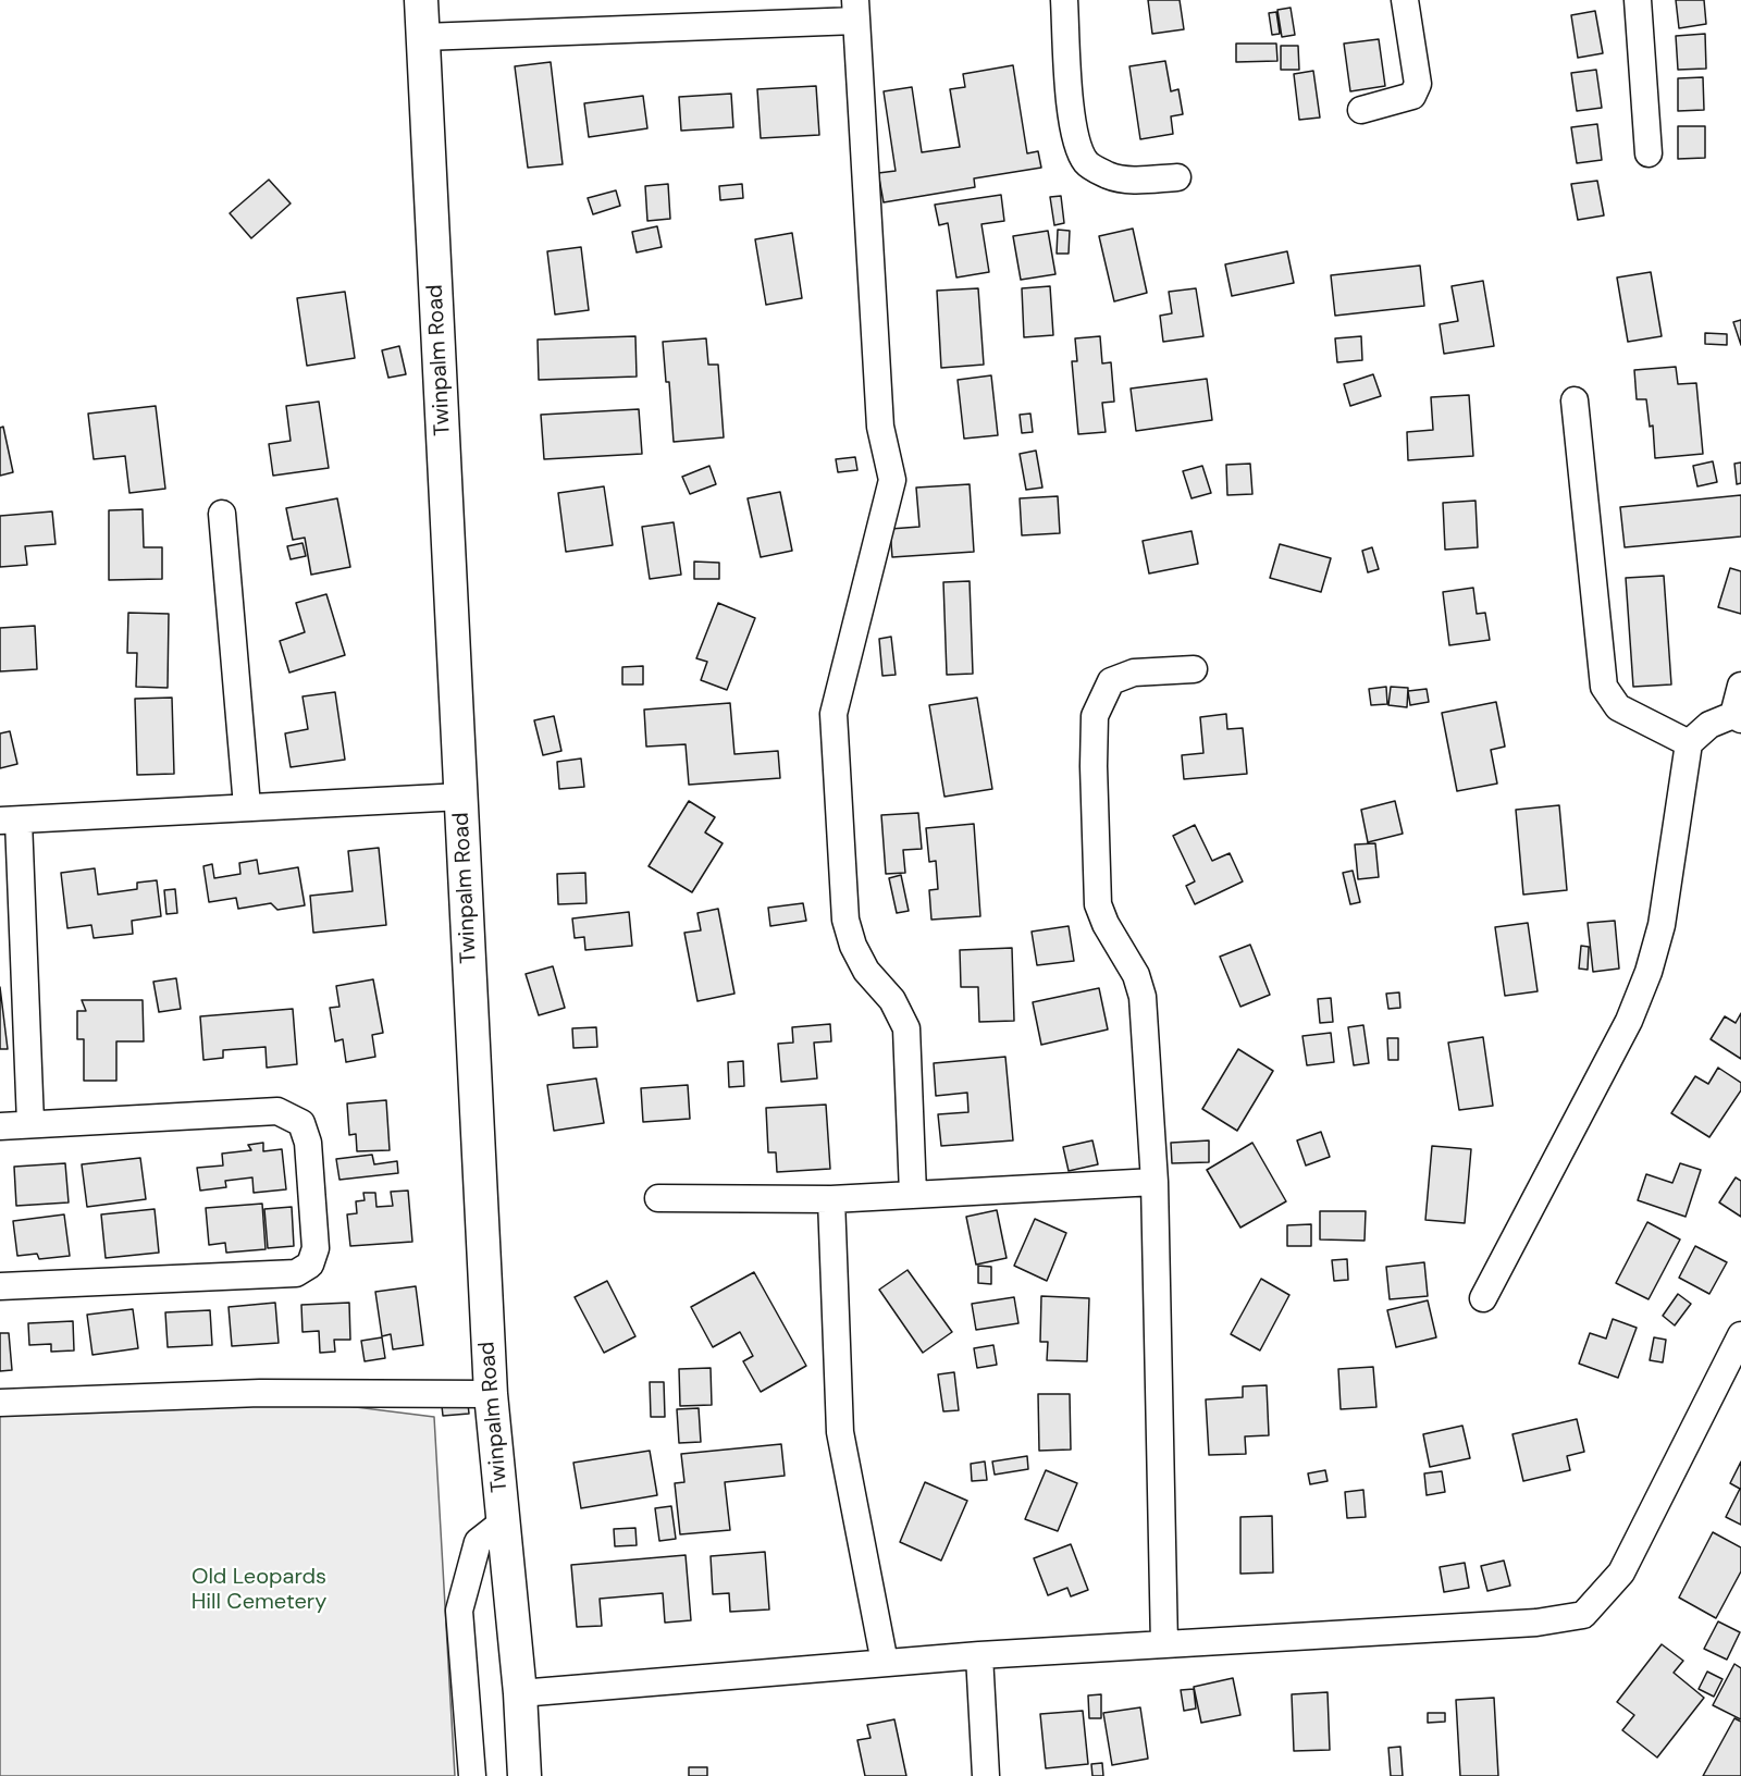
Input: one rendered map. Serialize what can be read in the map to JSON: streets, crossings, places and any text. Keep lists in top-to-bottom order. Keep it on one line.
{"streets":{"main road":["Twinpalm Road"]},"parks":["Old Leopards Hill Cemetery"]}
